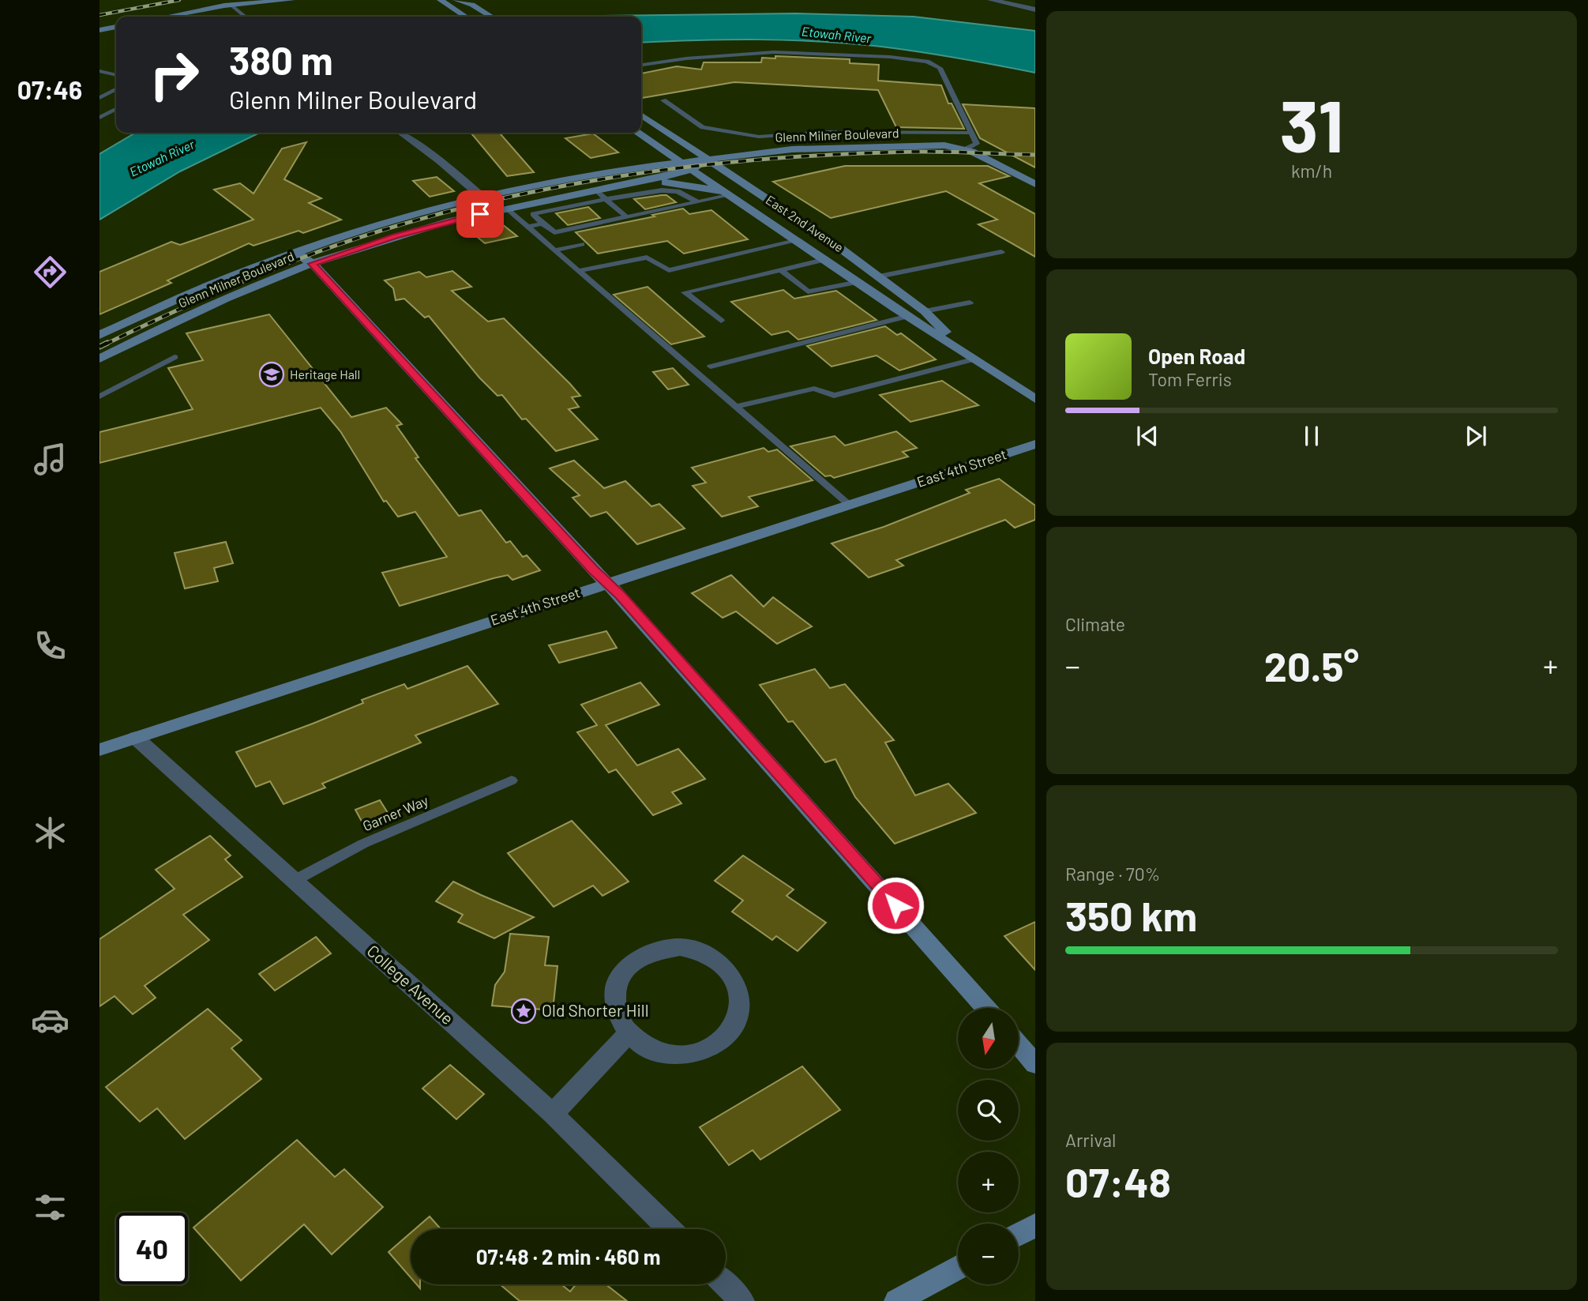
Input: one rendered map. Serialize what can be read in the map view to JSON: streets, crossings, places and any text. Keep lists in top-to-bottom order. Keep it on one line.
{"streets":{"street":["Glenn Milner Boulevard","East 2nd Avenue","East 4th Street","College Avenue"],"lane":["Garner Way"]},"crossings":[["Glenn Milner Boulevard","East 2nd Avenue"],["East 4th Street","College Avenue"],["Garner Way","College Avenue"]],"water":["Etowah River"],"places":{"school or university":["Heritage Hall"],"place":["Old Shorter Hill"]},"north":"bottom","page":{"tabs":"07:46","tile":[["31","km/h"],"Climate",["Range · 70%","350 km"],["Arrival","07:48"]],"turn":["380 m","Glenn Milner Boulevard"],"song":["Open Road","Tom Ferris"],"heat":["−","20.5°","+"],"map_buttons":["+","−"],"limit":"40","trip":"07:48 · 2 min · 460 m"}}
